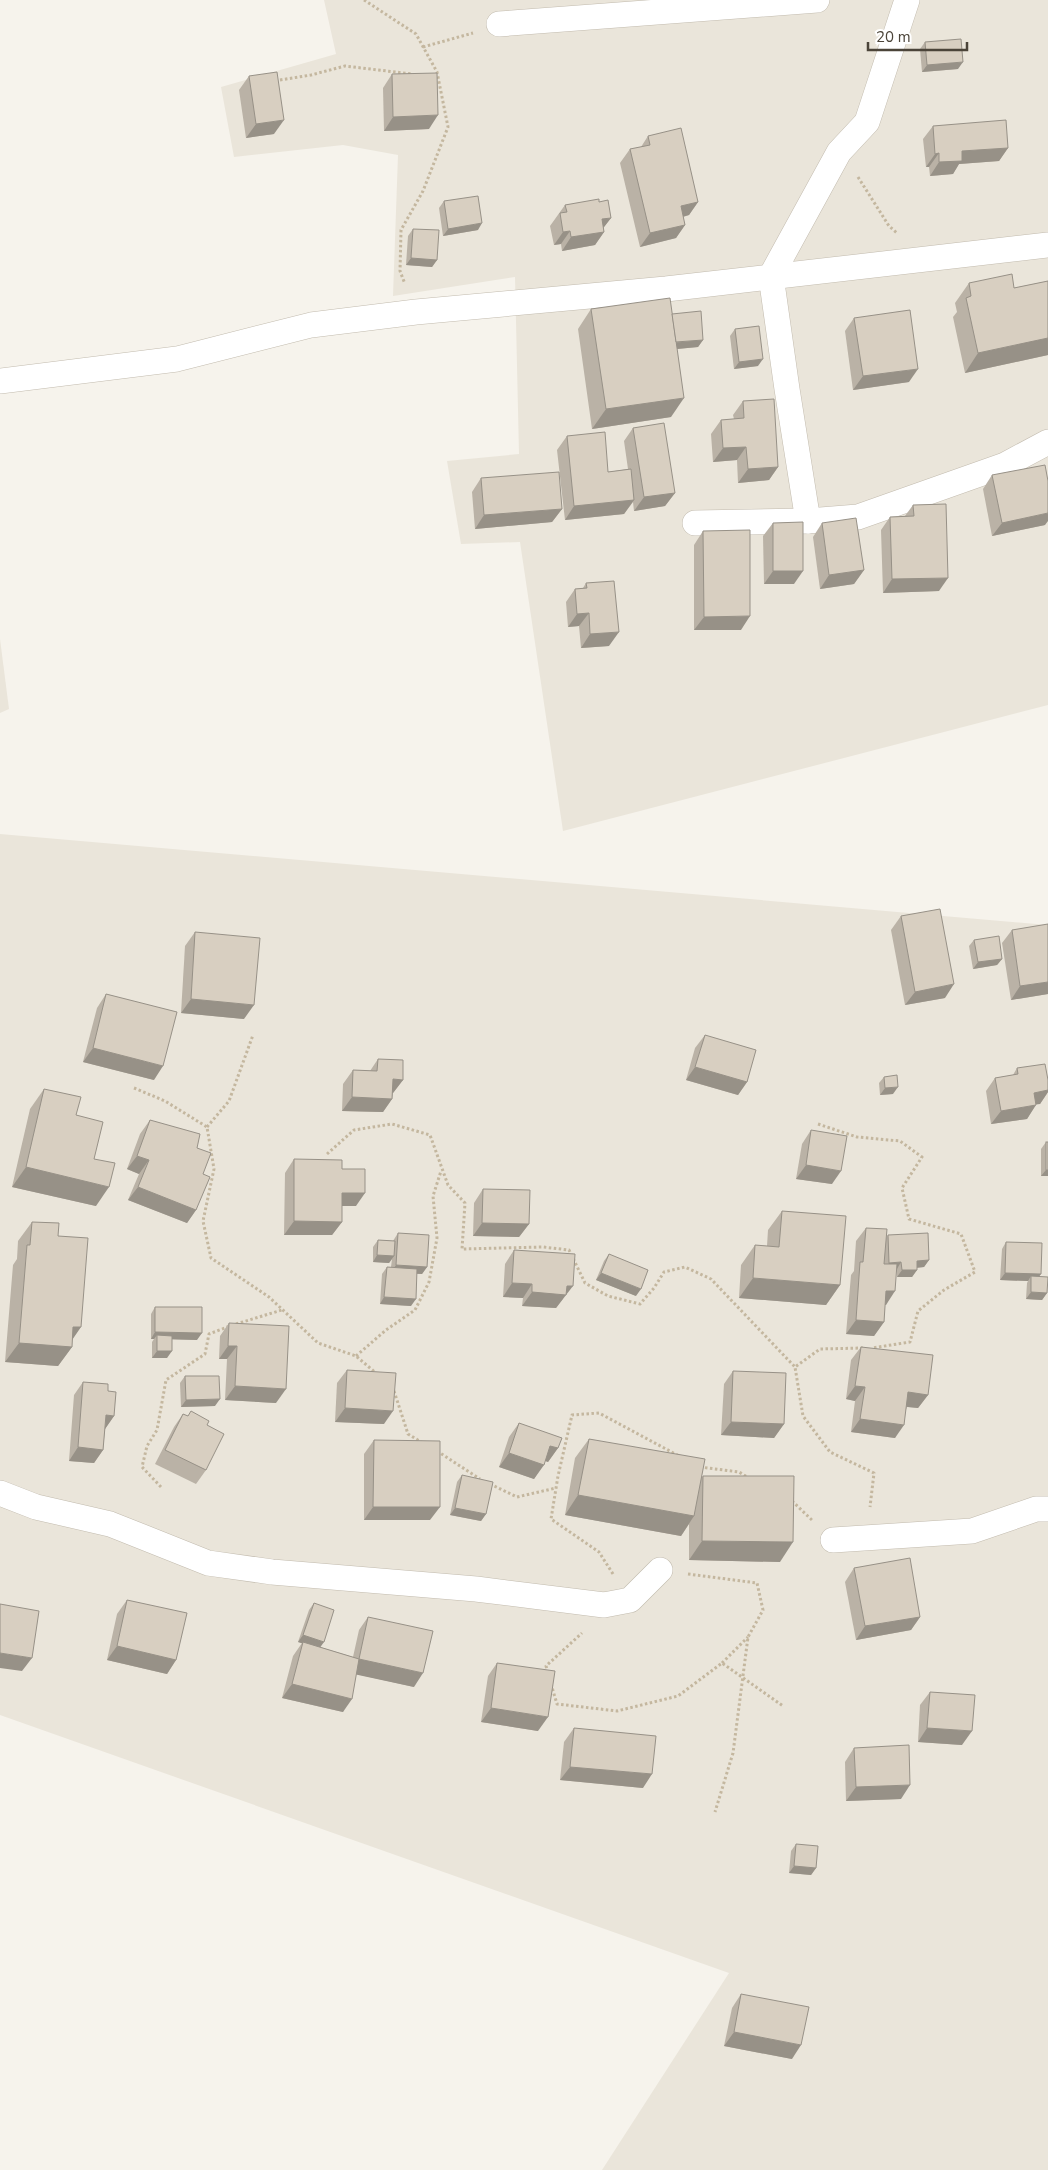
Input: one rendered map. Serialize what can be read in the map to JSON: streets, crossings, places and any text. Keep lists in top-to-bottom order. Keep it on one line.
{"scale_bar":"20 m"}
